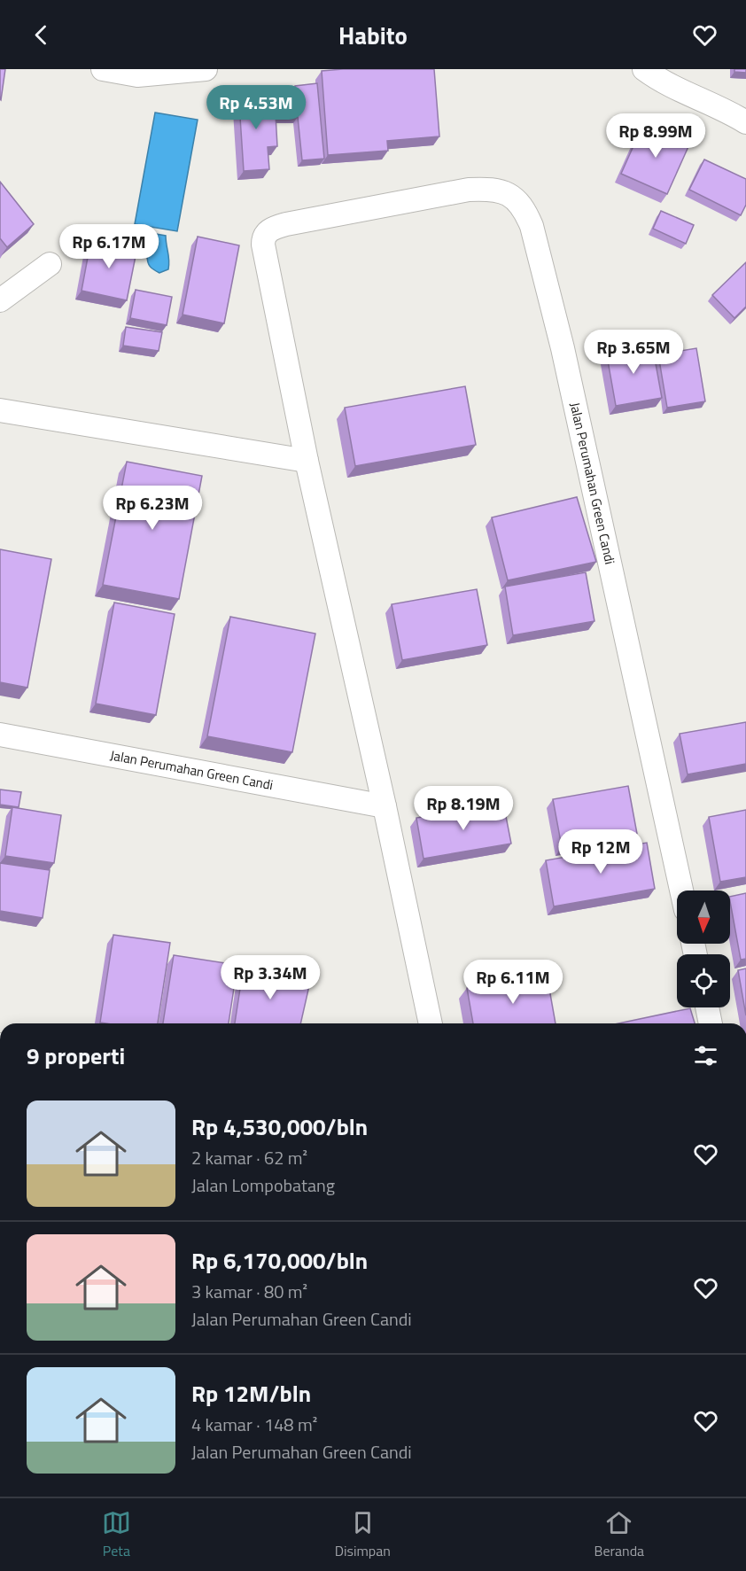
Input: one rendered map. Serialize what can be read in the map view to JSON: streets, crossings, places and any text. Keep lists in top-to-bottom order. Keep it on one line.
{"streets":{"street":["Jalan Perumahan Green Candi"]},"north":"bottom","page":{"header":"Habito","price":["Rp 4.53M","Rp 8.99M","Rp 6.17M","Rp 3.65M","Rp 6.23M","Rp 8.19M","Rp 12M","Rp 3.34M","Rp 6.11M"],"heading":"9 properti","list":[{"name":"Rp 4,530,000/bln","note":"2 kamar · 62 m² · Jalan Lompobatang"},{"name":"Rp 6,170,000/bln","note":"3 kamar · 80 m² · Jalan Perumahan Green Candi"},{"name":"Rp 12M/bln","note":"4 kamar · 148 m² · Jalan Perumahan Green Candi"}],"tabs":["Peta","Disimpan","Beranda"]}}
